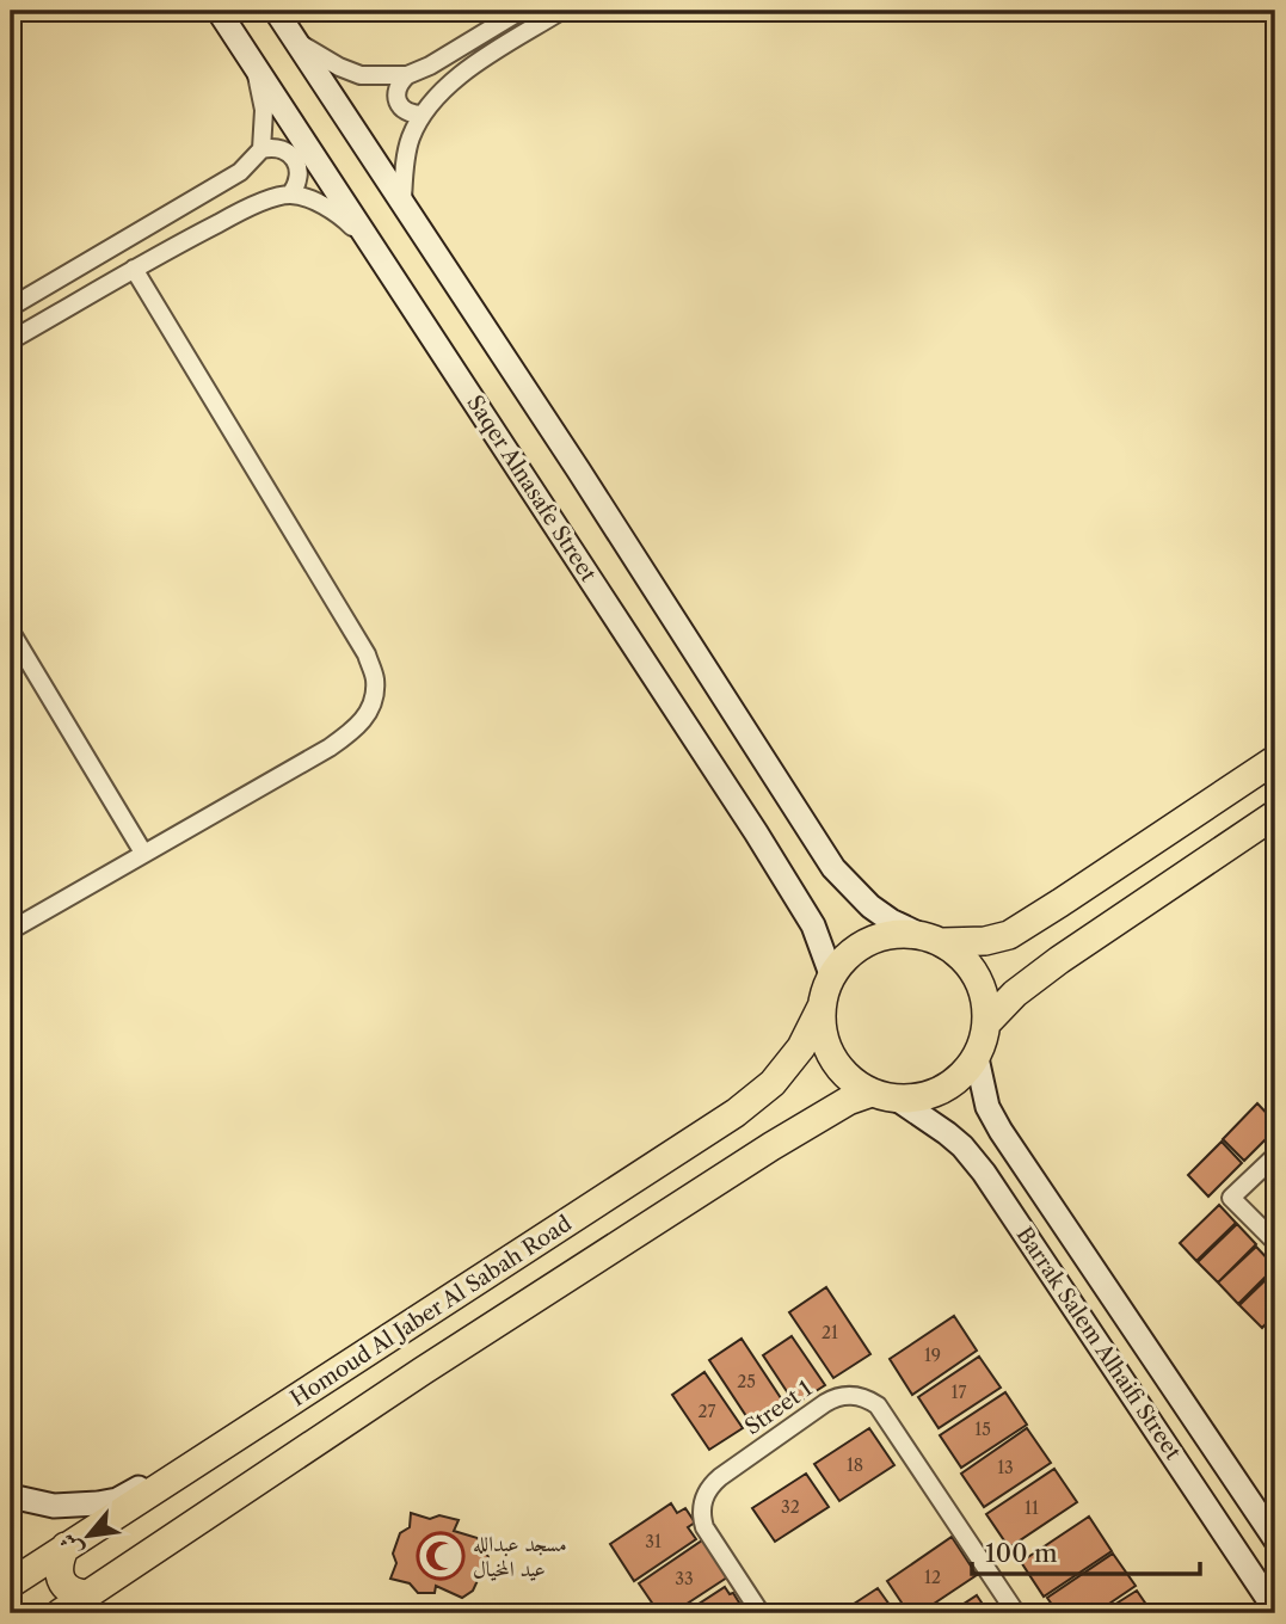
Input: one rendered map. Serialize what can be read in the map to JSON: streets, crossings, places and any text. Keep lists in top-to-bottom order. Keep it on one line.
{"streets":{"main road":["Saqer Alnasafe Street","Homoud Al Jaber Al Sabah Road","Barrak Salem Alhaifi Street"],"street":["Street 1"]},"crossings":[["Saqer Alnasafe Street","Homoud Al Jaber Al Sabah Road"],["Saqer Alnasafe Street","Barrak Salem Alhaifi Street"],["Homoud Al Jaber Al Sabah Road","Barrak Salem Alhaifi Street"]],"places":{"mosque":["مسجد عبدالله عيد المخيال"]},"house_numbers":["21","19","25","17","27","15","18","13","32","11","31","12","33"],"scale_bar":"100 m","north":"bottom left"}
